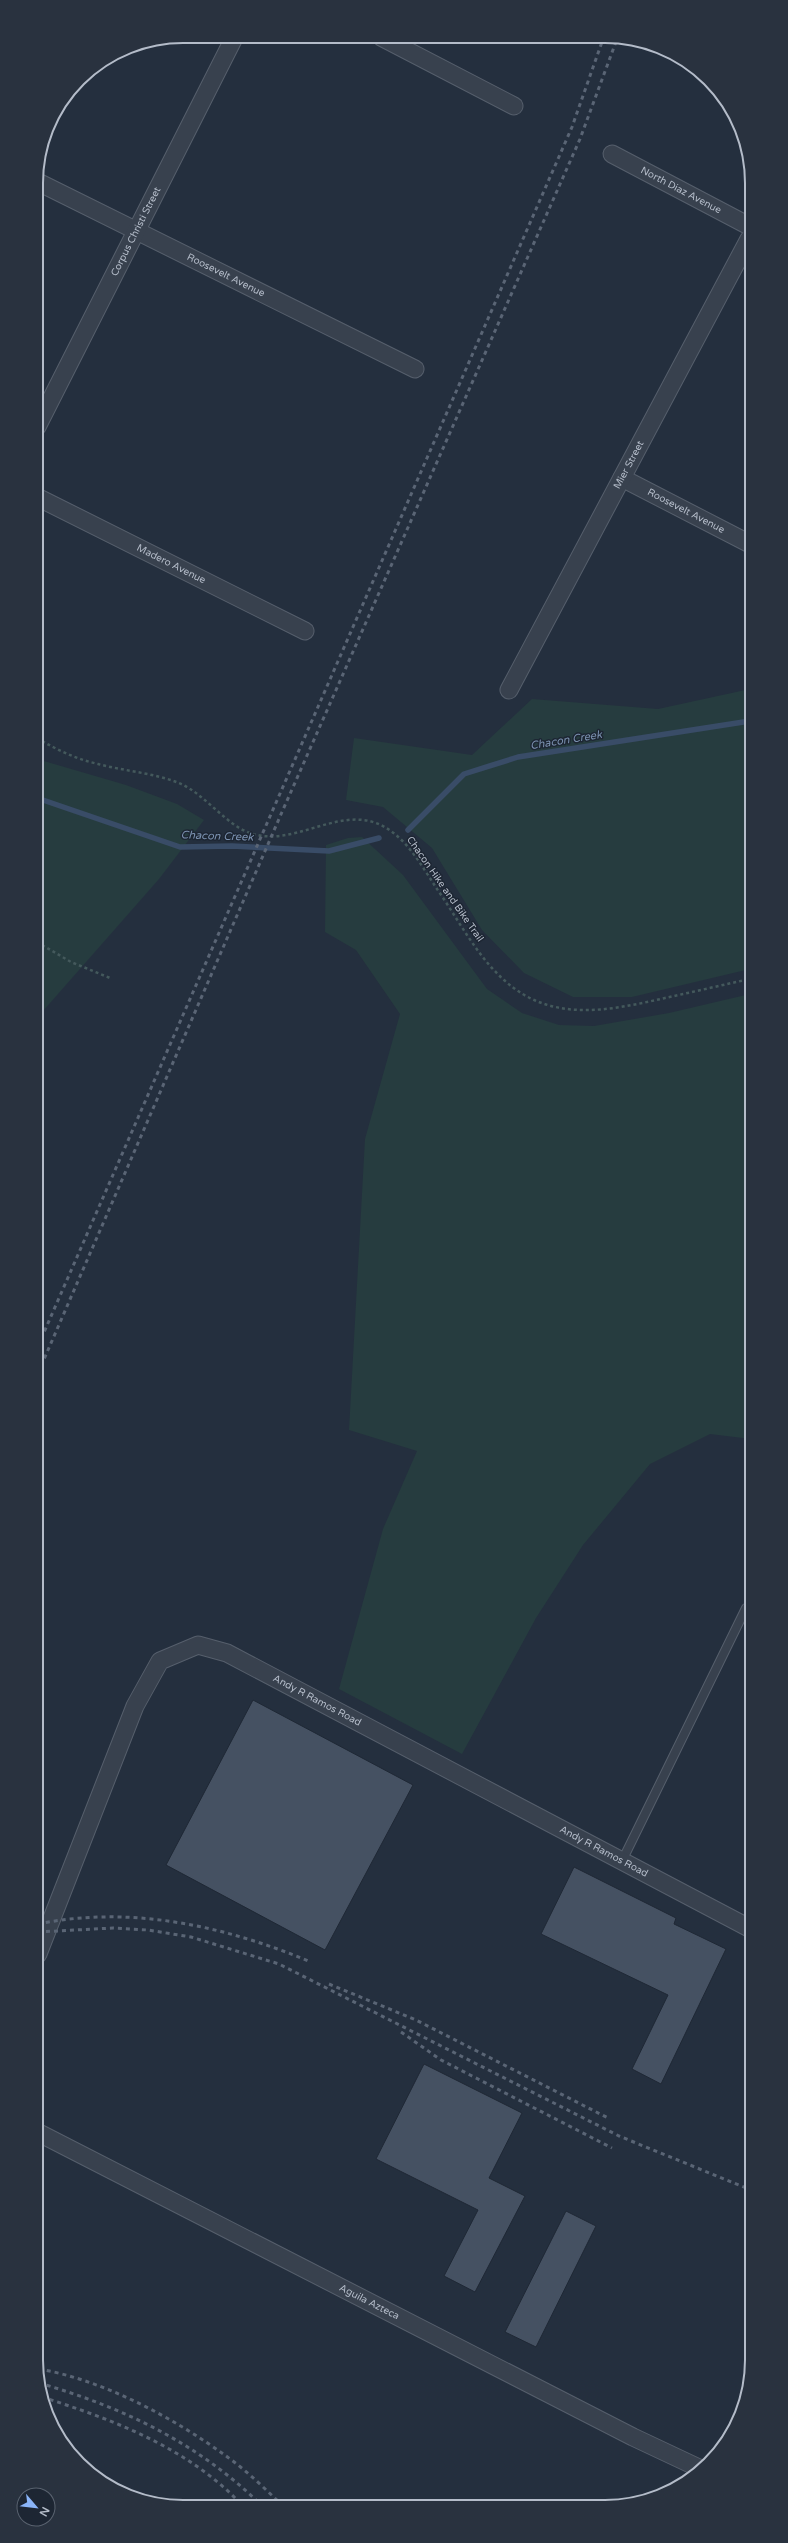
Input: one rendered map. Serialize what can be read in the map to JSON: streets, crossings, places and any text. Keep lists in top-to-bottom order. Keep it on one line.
{"streets":{"street":["North Diaz Avenue","Corpus Christi Street","Roosevelt Avenue","Mier Street","Madero Avenue","Andy R Ramos Road","Aguila Azteca"],"path":["Chacon Hike and Bike Trail"]},"crossings":[["Corpus Christi Street","Roosevelt Avenue"],["Roosevelt Avenue","Mier Street"]],"water":["Chacon Creek"],"north":"bottom right"}
